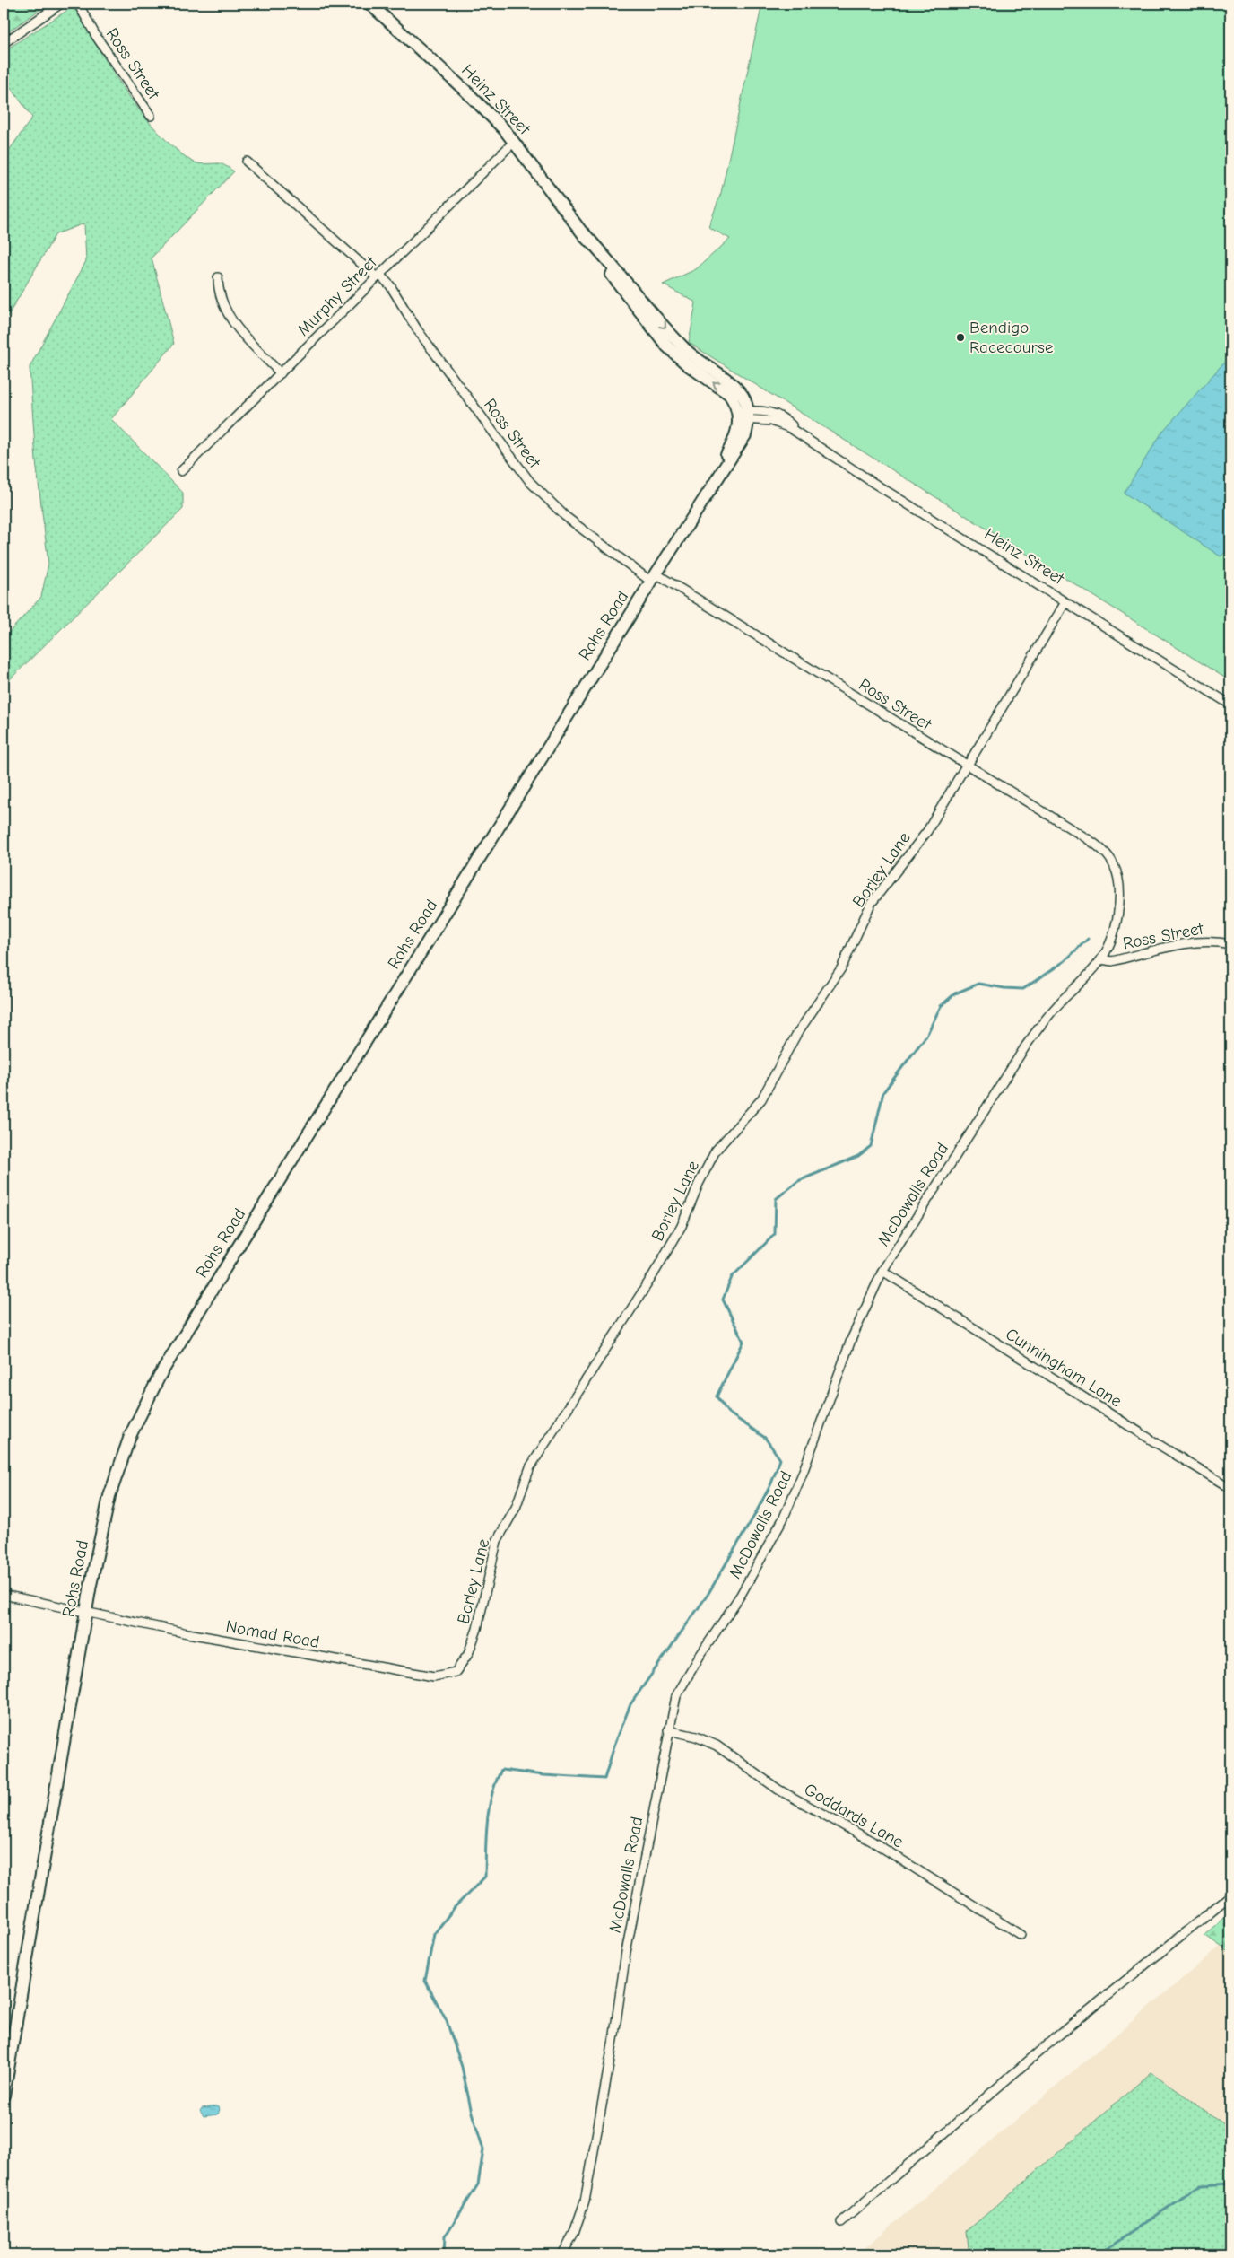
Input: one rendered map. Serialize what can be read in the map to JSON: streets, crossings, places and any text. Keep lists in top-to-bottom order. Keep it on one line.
{"streets":{"street":["Ross Street","Heinz Street","Murphy Street","Rohs Road","Borley Lane","McDowalls Road","Cunningham Lane","Nomad Road","Goddards Lane"]},"crossings":[["Ross Street","Murphy Street"],["Ross Street","Rohs Road"],["Ross Street","Borley Lane"],["Ross Street","McDowalls Road"],["Heinz Street","Murphy Street"],["Heinz Street","Rohs Road"],["Heinz Street","Borley Lane"],["Rohs Road","Nomad Road"],["Borley Lane","Nomad Road"],["McDowalls Road","Cunningham Lane"],["McDowalls Road","Goddards Lane"]],"places":["Bendigo Racecourse"]}
